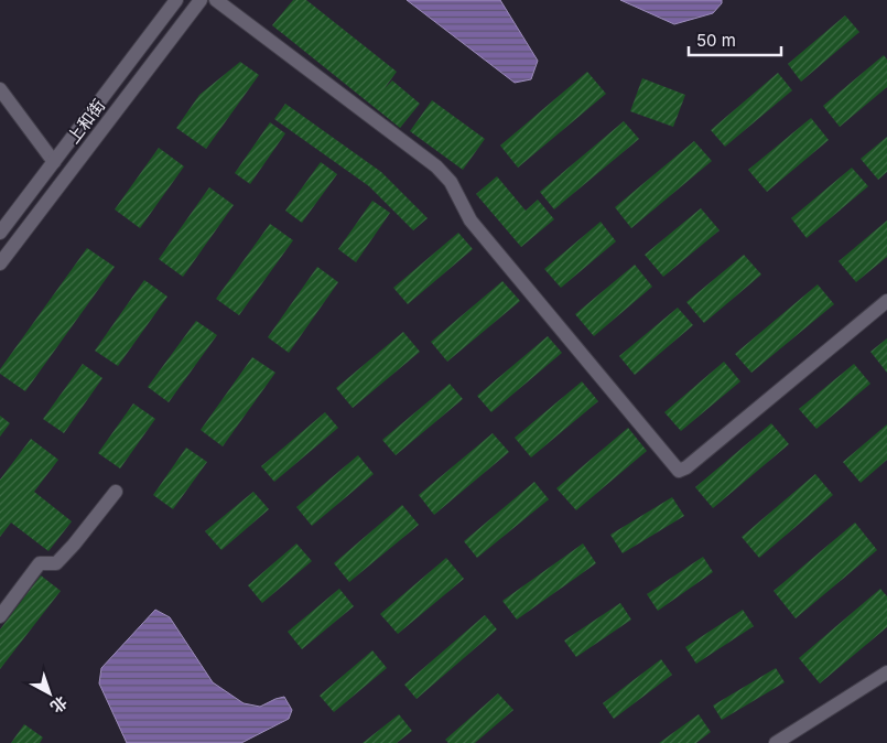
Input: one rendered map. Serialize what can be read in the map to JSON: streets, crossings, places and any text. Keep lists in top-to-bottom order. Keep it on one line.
{"streets":{"street":["上和街"]},"scale_bar":"50 m","north":"bottom right"}
